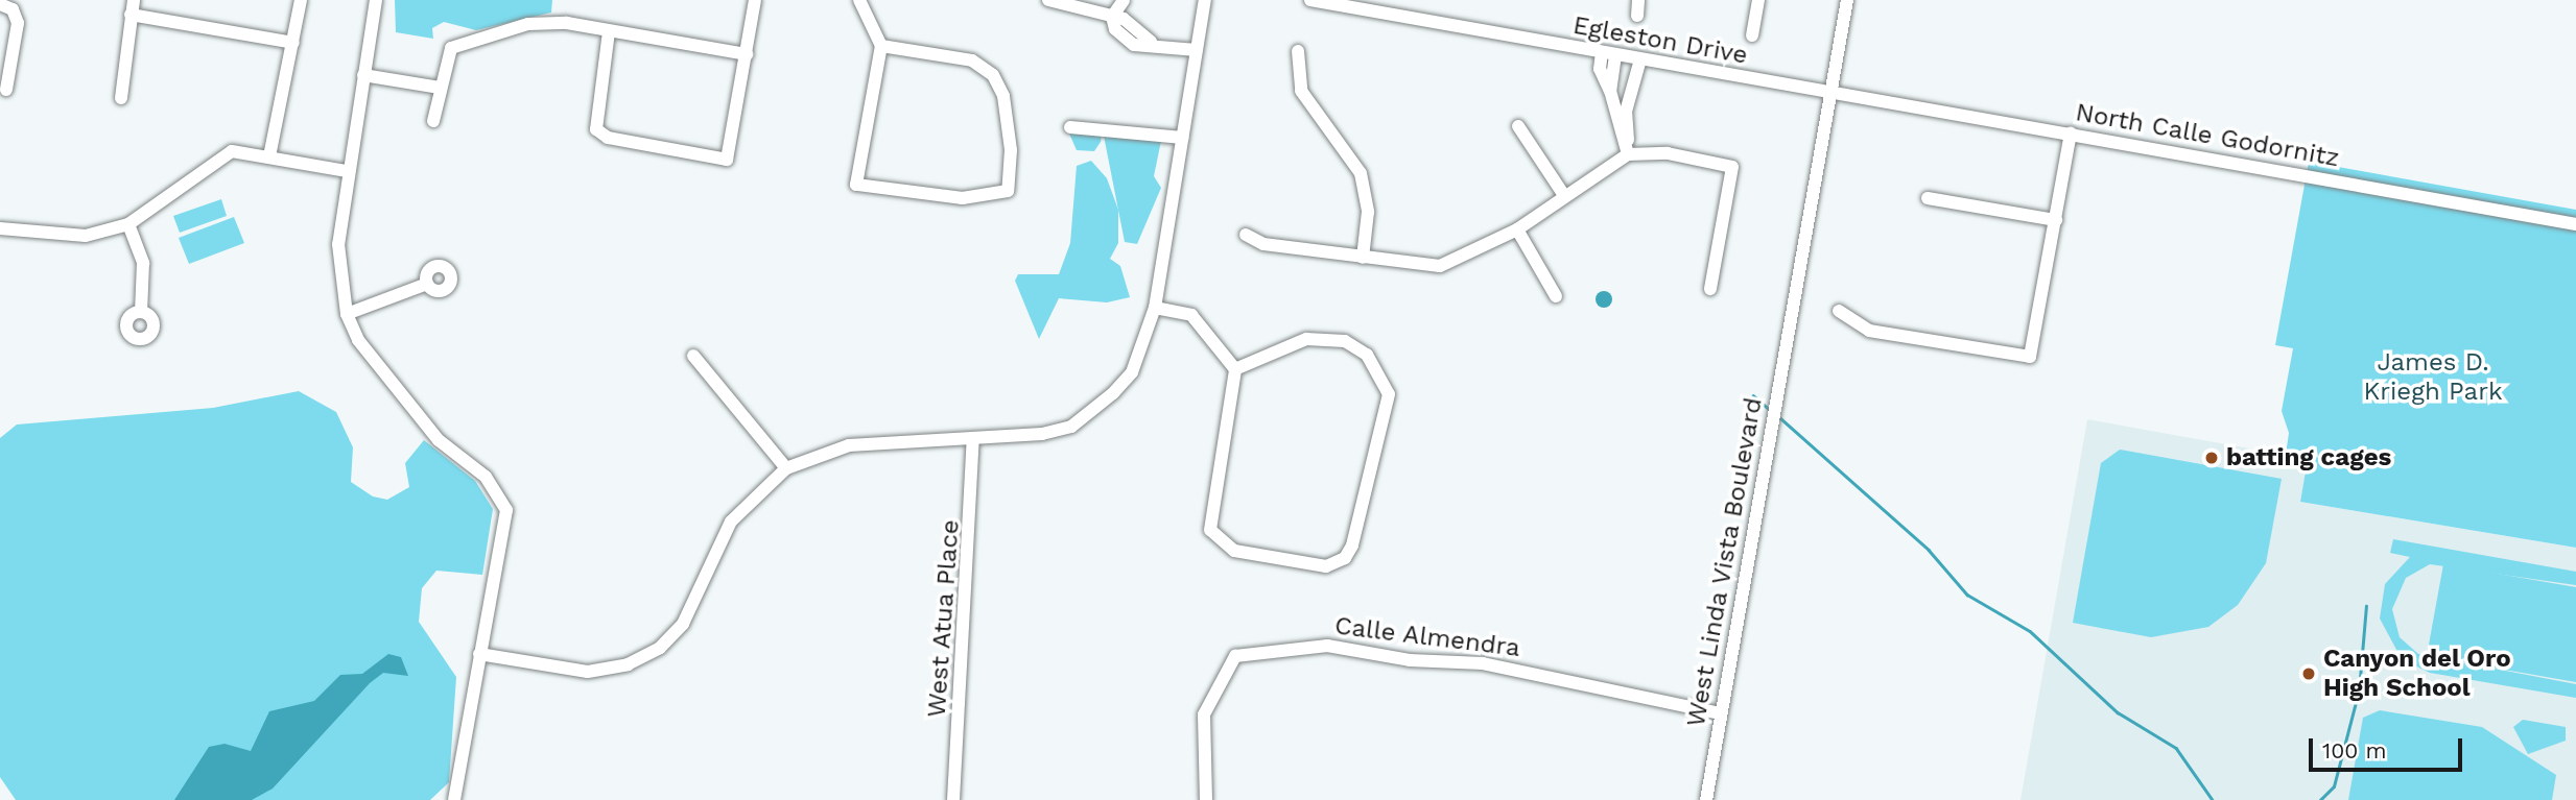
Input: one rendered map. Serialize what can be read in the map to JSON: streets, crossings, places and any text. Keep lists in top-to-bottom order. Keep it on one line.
{"streets":{"street":["Egleston Drive","North Calle Godornitz","West Linda Vista Boulevard","West Atua Place","Calle Almendra"]},"crossings":[["Egleston Drive","North Calle Godornitz"],["Egleston Drive","West Linda Vista Boulevard"],["North Calle Godornitz","West Linda Vista Boulevard"],["West Linda Vista Boulevard","Calle Almendra"]],"parks":["James D. Kriegh Park"],"places":["batting cages","Canyon del Oro High School"],"scale_bar":"100 m"}
